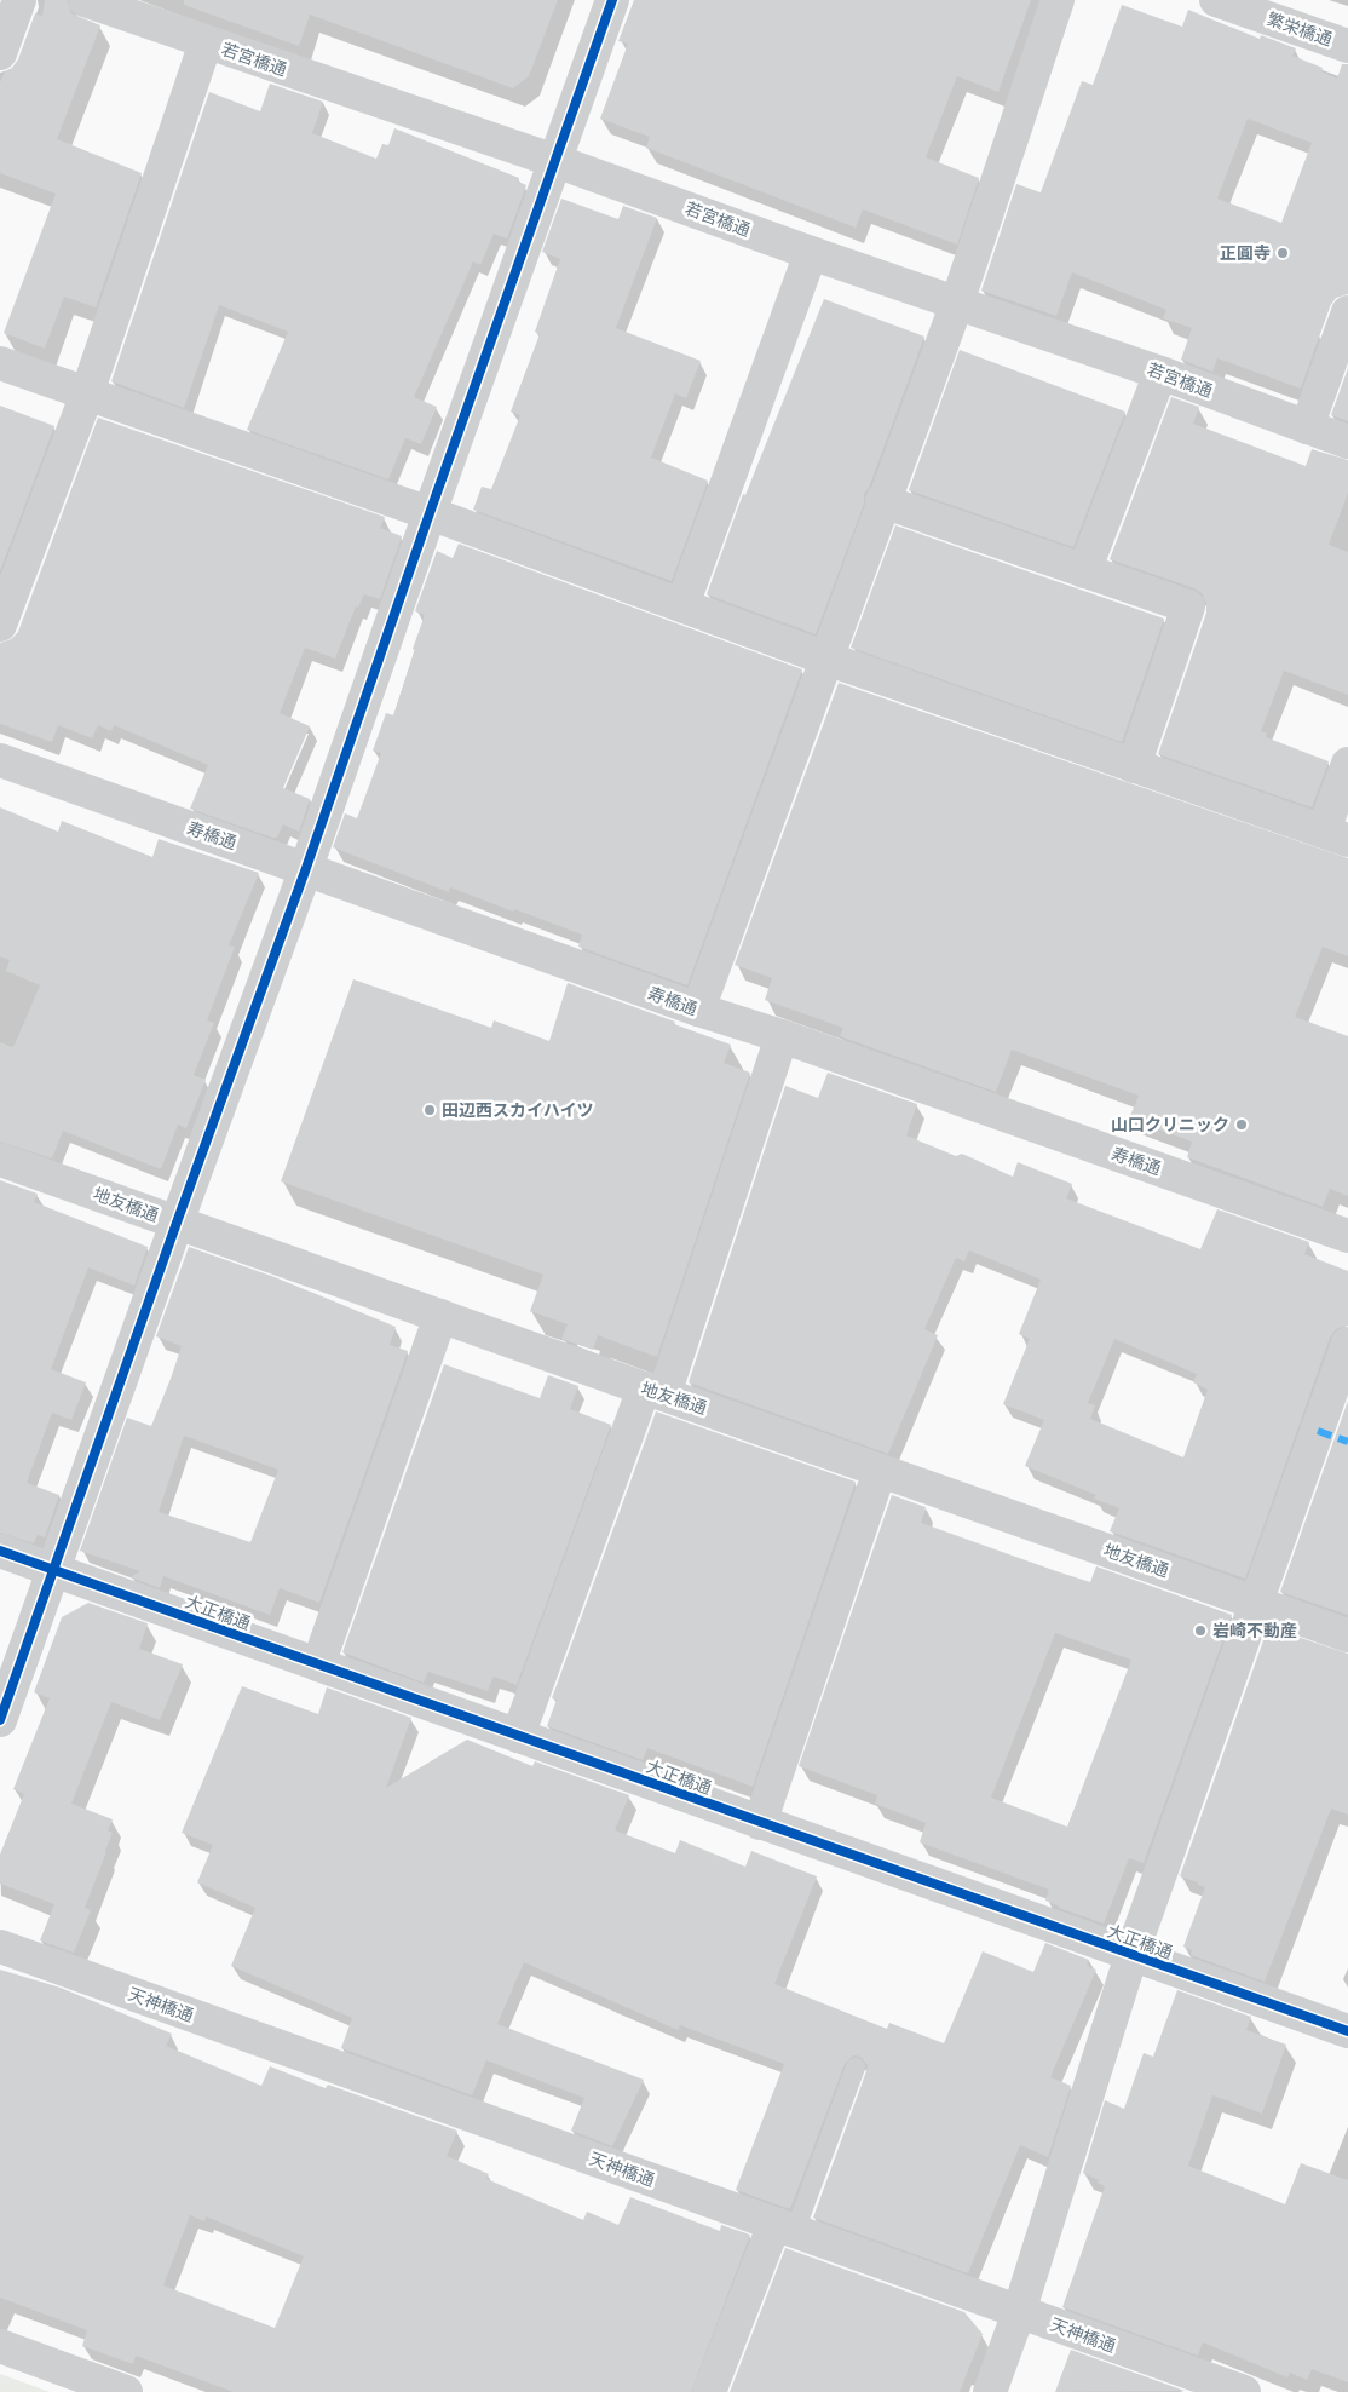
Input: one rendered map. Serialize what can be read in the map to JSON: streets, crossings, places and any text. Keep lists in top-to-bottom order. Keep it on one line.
{"streets":{"street":["繁栄橋通","若宮橋通","寿橋通","地友橋通","大正橋通","天神橋通"]},"places":["正圓寺","田辺西スカイハイツ","山口クリニック","岩崎不動産"]}
